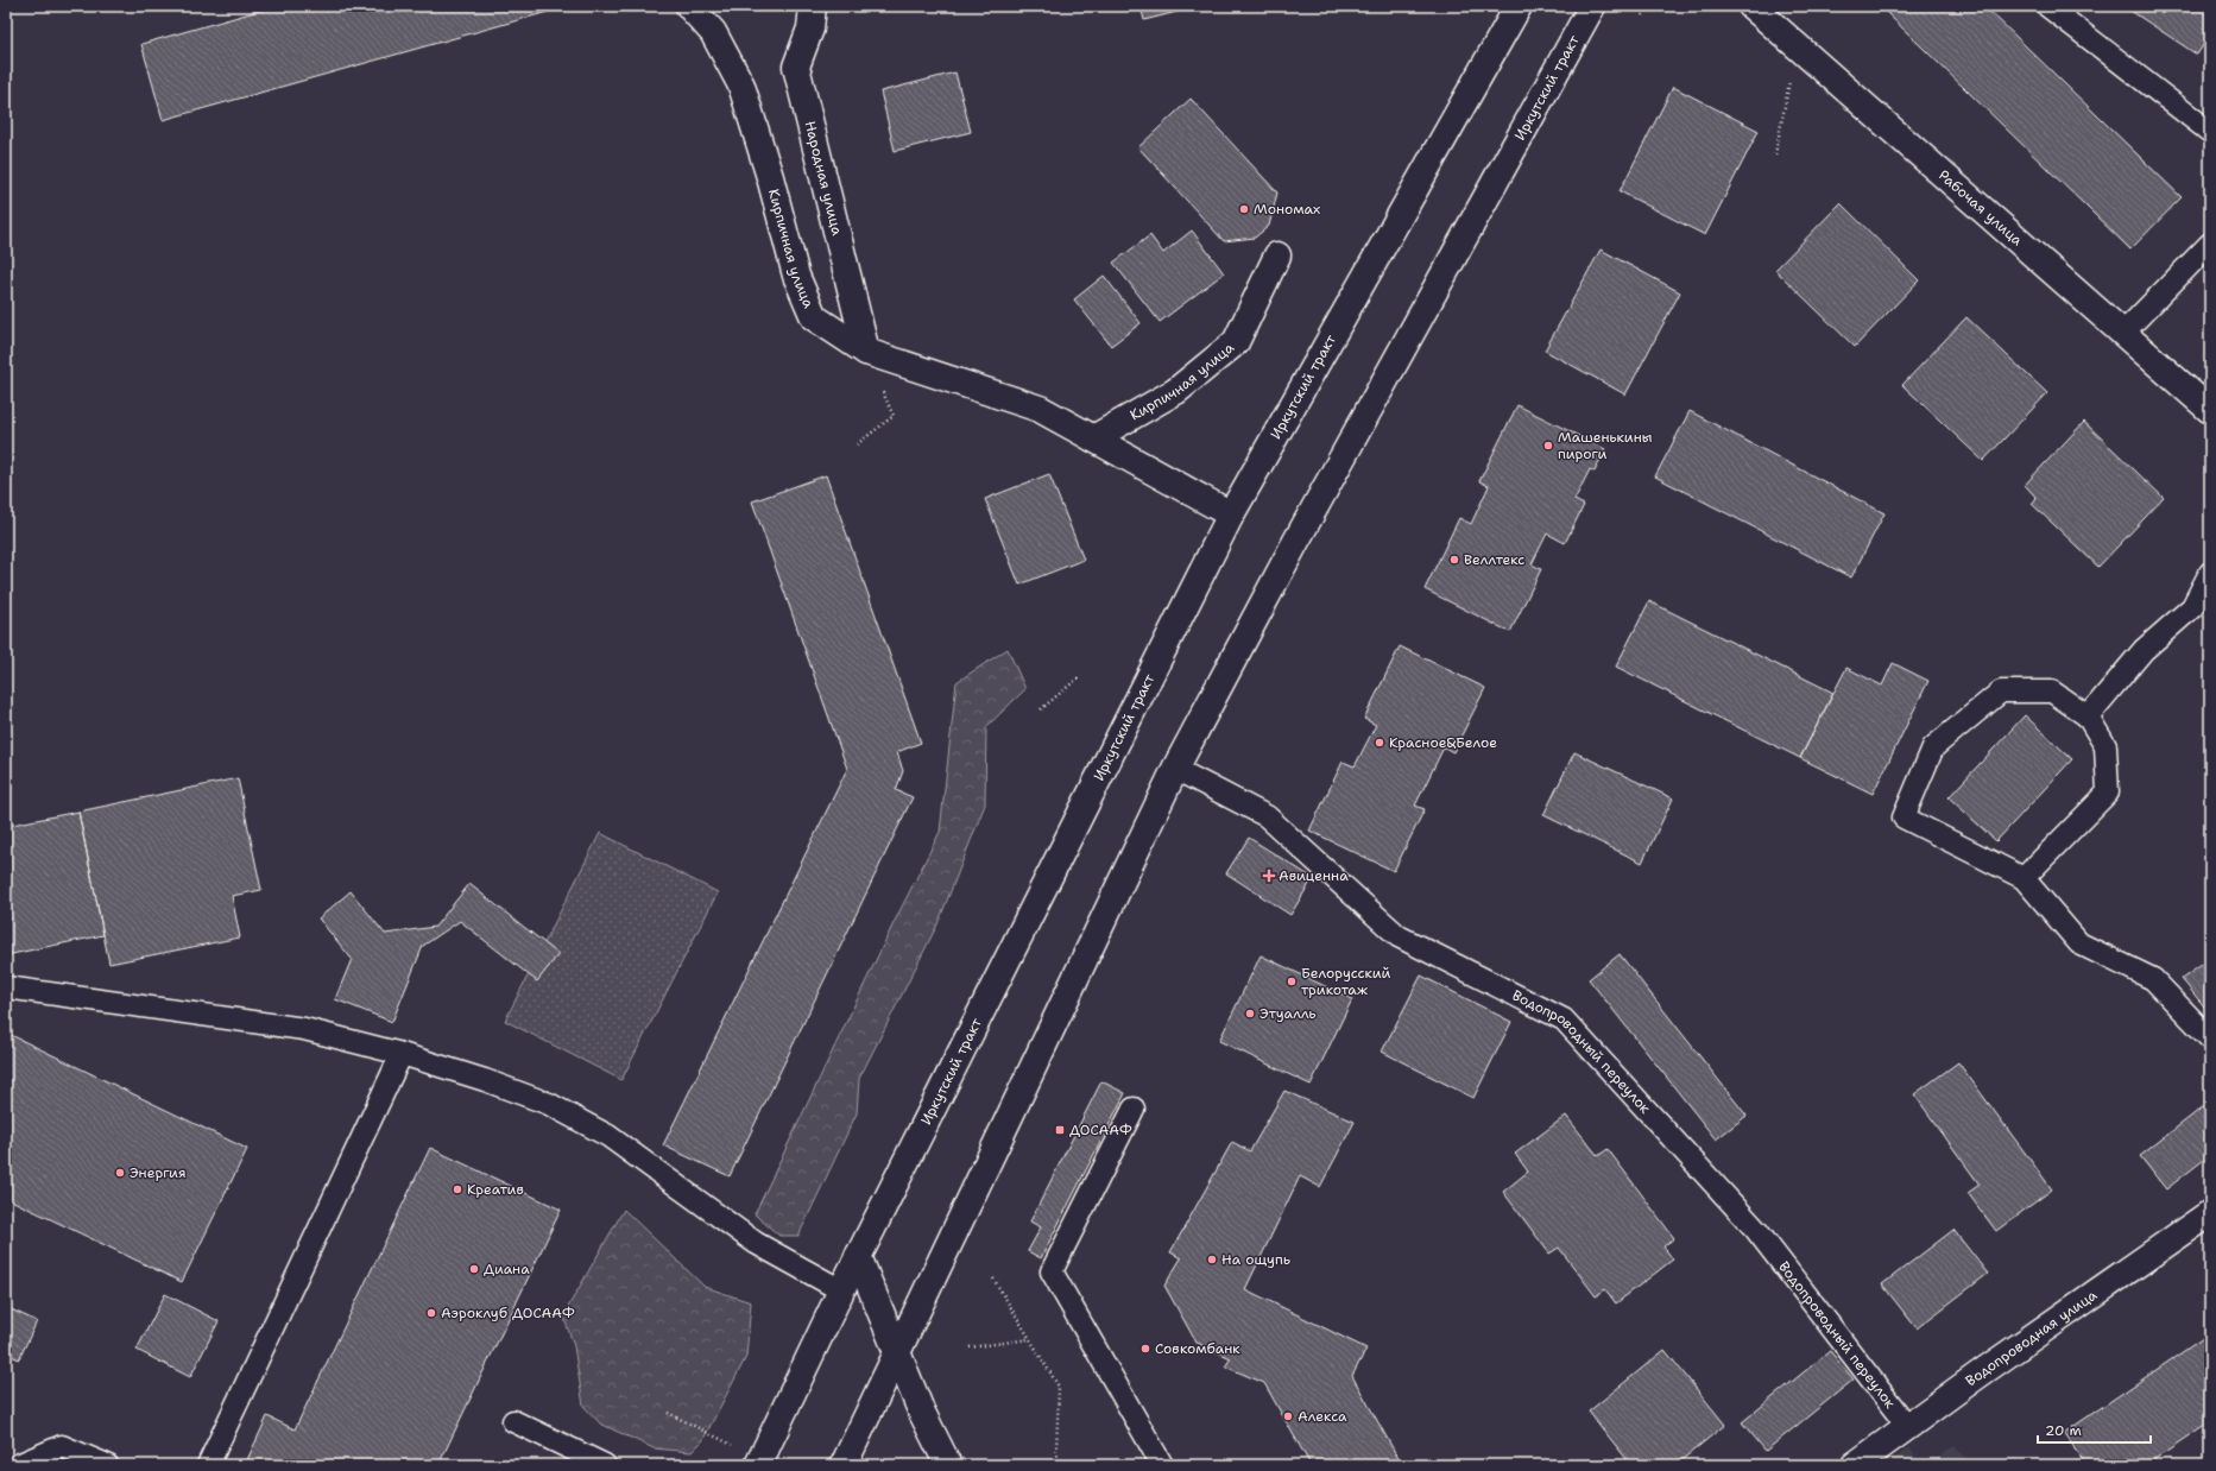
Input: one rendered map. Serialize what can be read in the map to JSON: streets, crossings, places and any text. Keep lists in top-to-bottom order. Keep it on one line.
{"streets":{"main road":["Иркутский тракт","Народная улица","Рабочая улица","Кирпичная улица","Водопроводная улица"],"lane":["Водопроводный переулок"]},"crossings":[["Иркутский тракт","Кирпичная улица"],["Иркутский тракт","Водопроводный переулок"],["Народная улица","Кирпичная улица"],["Водопроводный переулок","Водопроводная улица"]],"places":{"other":["Мономах","Машенькины пироги","Веллтекс","Красное&Белое","Белорусский трикотаж","Этуалль","Энергия","Креатив","На ощупь","Диана","Аэроклуб ДОСААФ","Совкомбанк","Алекса"],"health":["Авиценна"],"transit":["ДОСААФ"]},"scale_bar":"20 m"}
